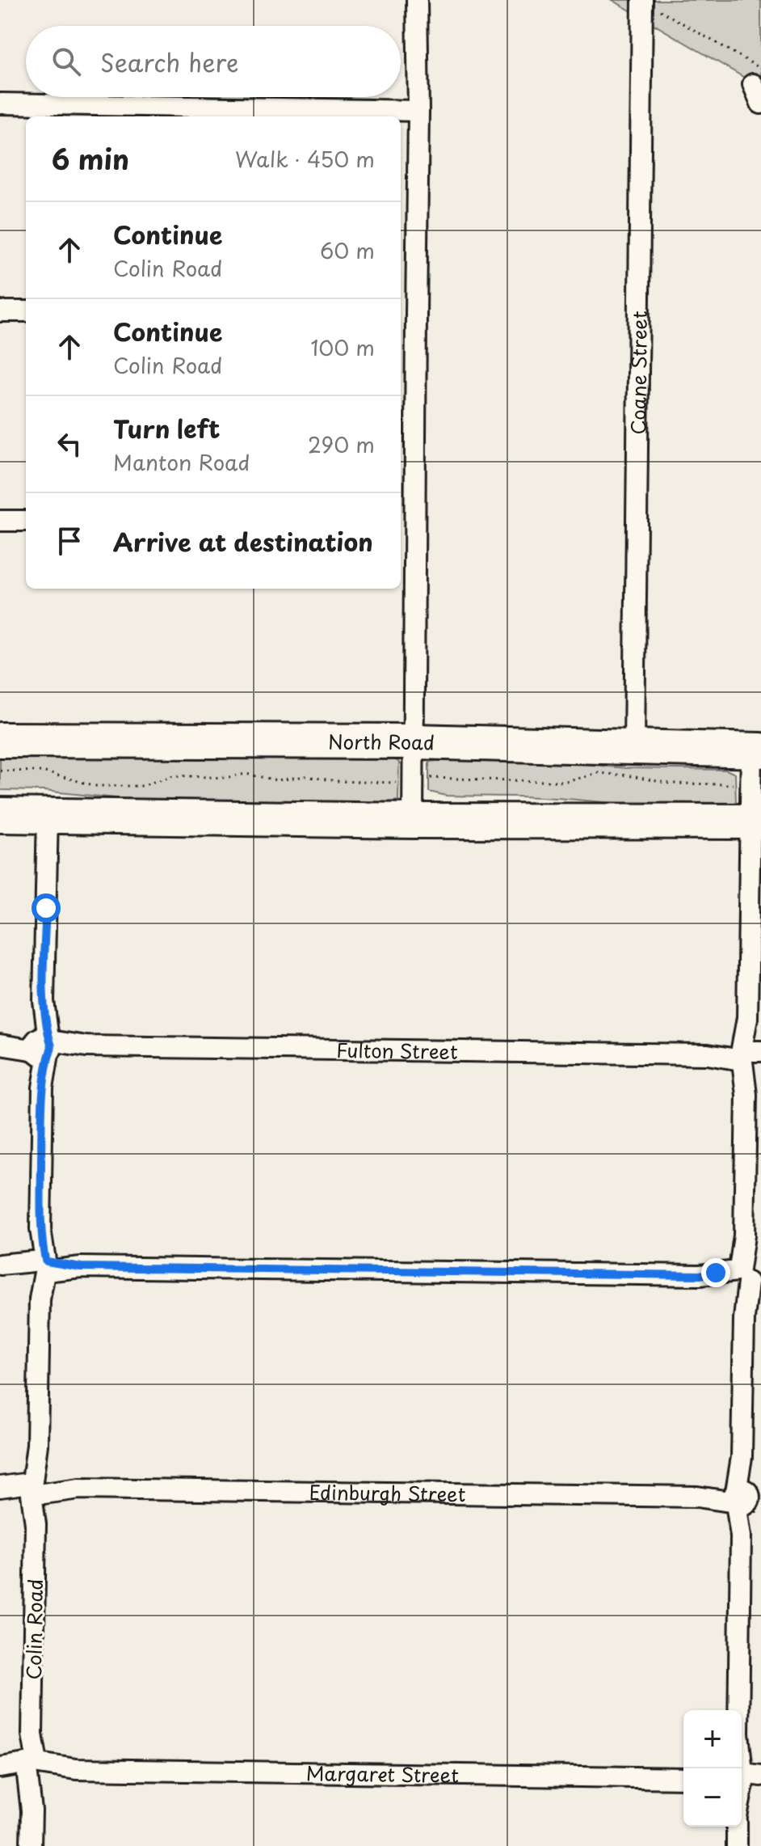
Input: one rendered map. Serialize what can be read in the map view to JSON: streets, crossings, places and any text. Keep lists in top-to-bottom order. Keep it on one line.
{"streets":{"highway":["North Road"],"street":["Coane Street","Fulton Street","Edinburgh Street","Colin Road","Margaret Street"]},"crossings":[["Coane Street","North Road"],["Fulton Street","Colin Road"],["Edinburgh Street","Colin Road"],["Colin Road","Margaret Street"]],"page":{"search":"Search here","heading":["6 min","Walk · 450 m"],"list":[["Continue","Colin Road","60 m"],["Continue","Colin Road","100 m"],["Turn left","Manton Road","290 m"],"Arrive at destination"],"map_buttons":["+","−"]}}
